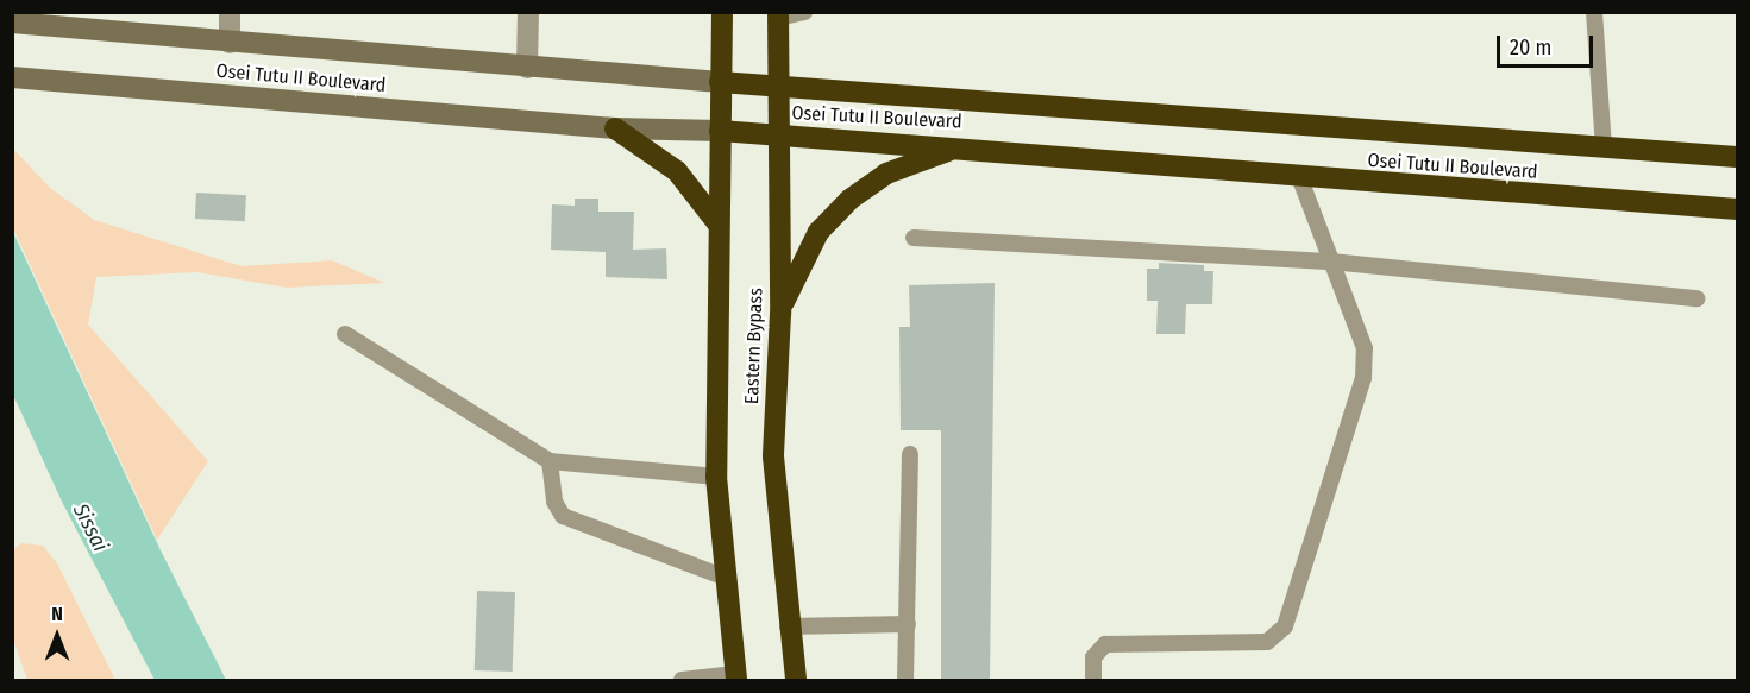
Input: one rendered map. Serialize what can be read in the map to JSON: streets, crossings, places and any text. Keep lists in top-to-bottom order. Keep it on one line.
{"streets":{"highway":["Osei Tutu II Boulevard","Eastern Bypass"]},"crossings":[["Osei Tutu II Boulevard","Eastern Bypass"]],"water":["Sissai"],"scale_bar":"20 m","north":"top"}
